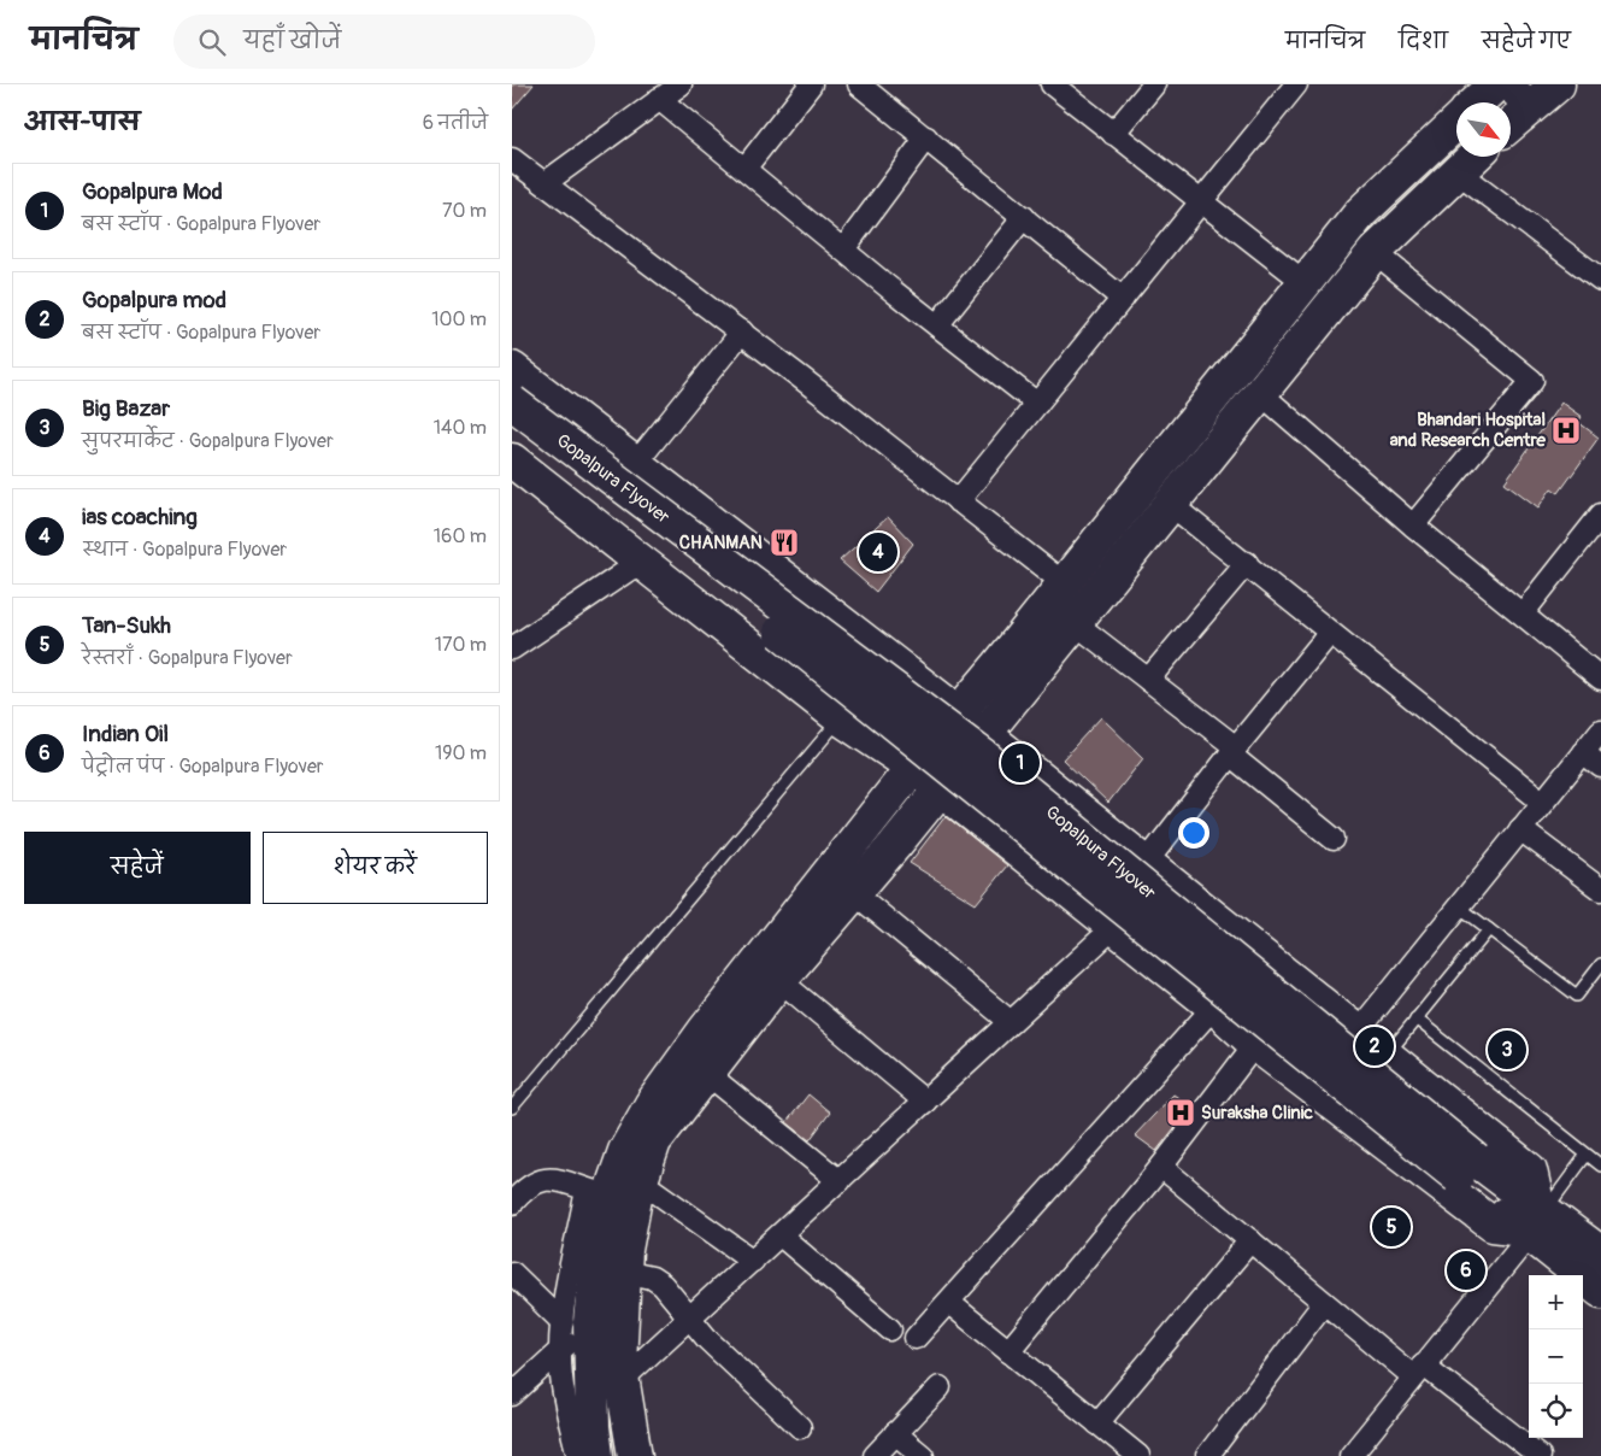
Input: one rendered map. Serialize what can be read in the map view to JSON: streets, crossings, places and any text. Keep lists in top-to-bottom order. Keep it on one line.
{"streets":{"main road":["Gopalpura Flyover"]},"places":{"hospital":["Bhandari Hospital and Research Centre","Suraksha Clinic"],"restaurant":["CHANMAN"]},"north":"bottom right","page":{"header":"मानचित्र","search":"यहाँ खोजें","nav":["मानचित्र","दिशा","सहेजे गए"],"heading":["आस-पास","6 नतीजे"],"list":[{"mark":"1","name":"Gopalpura Mod","note":"बस स्टॉप · Gopalpura Flyover","value":"70 m"},{"mark":"2","name":"Gopalpura mod","note":"बस स्टॉप · Gopalpura Flyover","value":"100 m"},{"mark":"3","name":"Big Bazar","note":"सुपरमार्केट · Gopalpura Flyover","value":"140 m"},{"mark":"4","name":"ias coaching","note":"स्थान · Gopalpura Flyover","value":"160 m"},{"mark":"5","name":"Tan-Sukh","note":"रेस्तराँ · Gopalpura Flyover","value":"170 m"},{"mark":"6","name":"Indian Oil","note":"पेट्रोल पंप · Gopalpura Flyover","value":"190 m"}],"pins":["4","1","2","3","5","6"],"buttons":["सहेजें","शेयर करें"],"map_buttons":["+","−"]}}
